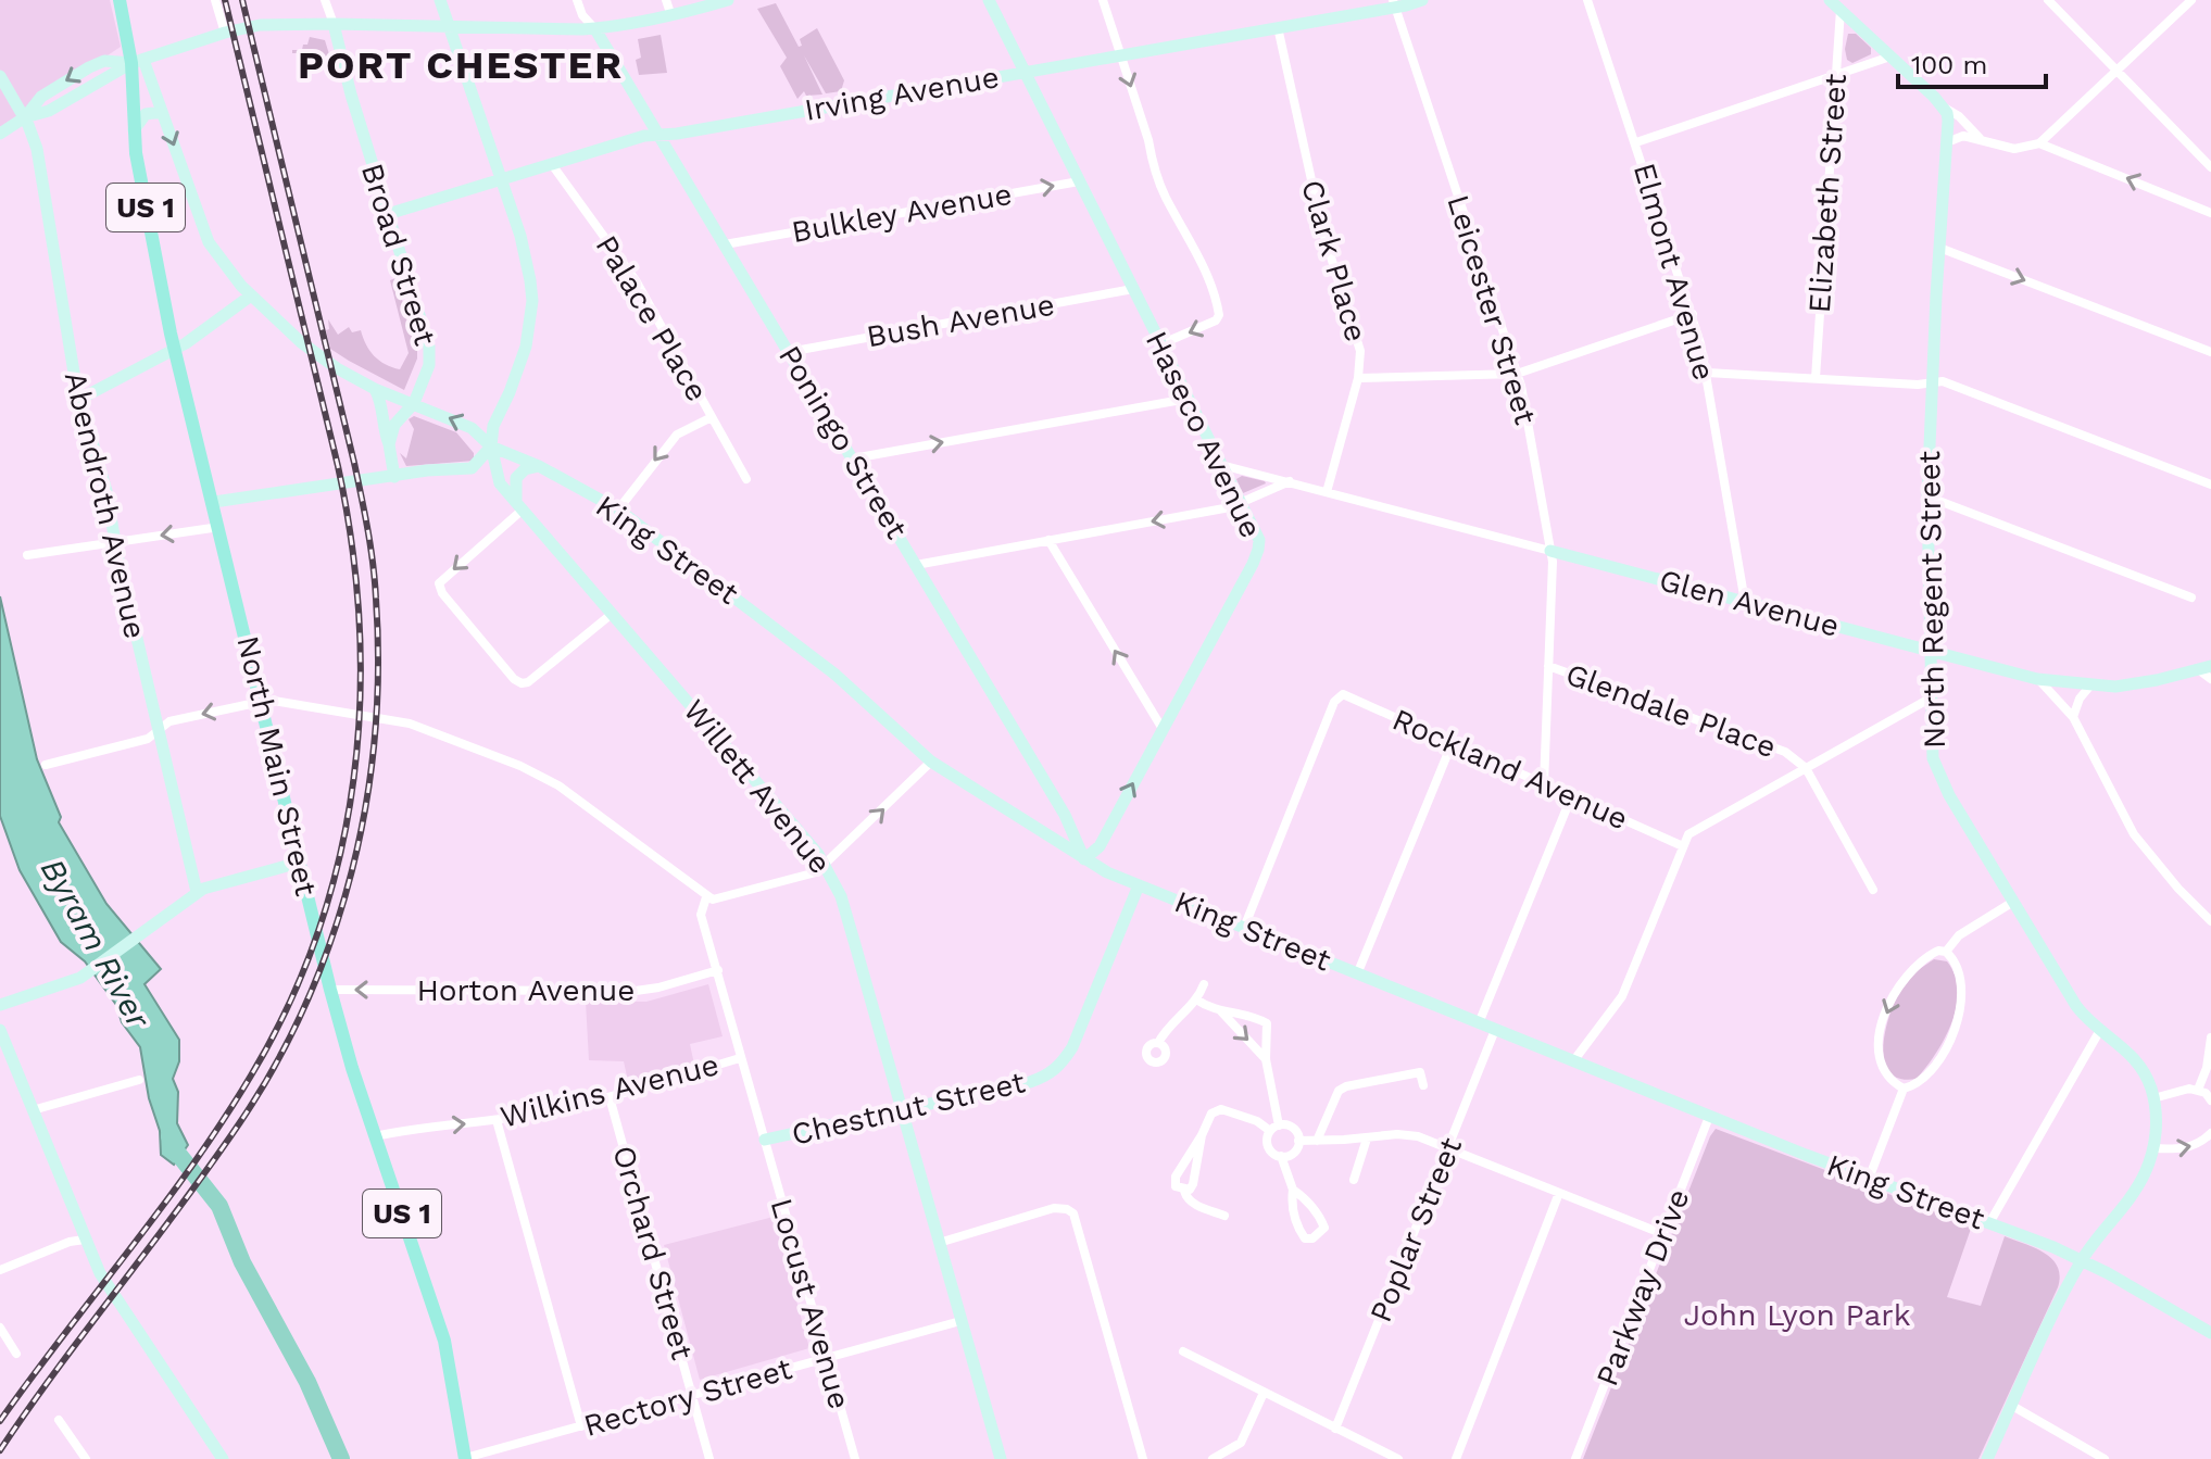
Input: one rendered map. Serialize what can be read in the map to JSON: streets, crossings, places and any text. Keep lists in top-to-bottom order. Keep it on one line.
{"streets":{"main road":["US 1","North Main Street"],"street":["Irving Avenue","Elizabeth Street","Bulkley Avenue","Broad Street","Clark Place","Elmont Avenue","Leicester Street","Palace Place","Bush Avenue","Haseco Avenue","Poningo Street","Abendroth Avenue","King Street","North Regent Street","Glen Avenue","Glendale Place","Rockland Avenue","Willett Avenue","Horton Avenue","Wilkins Avenue","Chestnut Street","Poplar Street","Orchard Street","Parkway Drive","Locust Avenue","Rectory Street"]},"crossings":[["Irving Avenue","Broad Street"],["Irving Avenue","Clark Place"],["Irving Avenue","Leicester Street"],["Irving Avenue","Palace Place"],["Irving Avenue","Haseco Avenue"],["Irving Avenue","Poningo Street"],["US 1","King Street"],["US 1","North Main Street"],["Bulkley Avenue","Haseco Avenue"],["Bulkley Avenue","Poningo Street"],["Broad Street","King Street"],["Clark Place","Glen Avenue"],["Elmont Avenue","Glen Avenue"],["Leicester Street","Glen Avenue"],["Leicester Street","Glendale Place"],["Leicester Street","Rockland Avenue"],["Bush Avenue","Haseco Avenue"],["Bush Avenue","Poningo Street"],["Haseco Avenue","Poningo Street"],["Haseco Avenue","King Street"],["Haseco Avenue","Glen Avenue"],["Poningo Street","King Street"],["King Street","North Regent Street"],["King Street","North Main Street"],["King Street","Rockland Avenue"],["King Street","Willett Avenue"],["King Street","Chestnut Street"],["King Street","Poplar Street"],["King Street","Parkway Drive"],["North Regent Street","Glen Avenue"],["North Main Street","Horton Avenue"],["North Main Street","Wilkins Avenue"],["North Main Street","Rectory Street"],["Willett Avenue","Chestnut Street"],["Willett Avenue","Rectory Street"],["Horton Avenue","Locust Avenue"],["Wilkins Avenue","Orchard Street"],["Wilkins Avenue","Locust Avenue"],["Chestnut Street","Locust Avenue"],["Orchard Street","Rectory Street"],["Locust Avenue","Rectory Street"]],"one_way":["Bulkley Avenue","Horton Avenue"],"districts":["PORT CHESTER"],"water":["Byram River"],"parks":["John Lyon Park"],"scale_bar":"100 m"}
